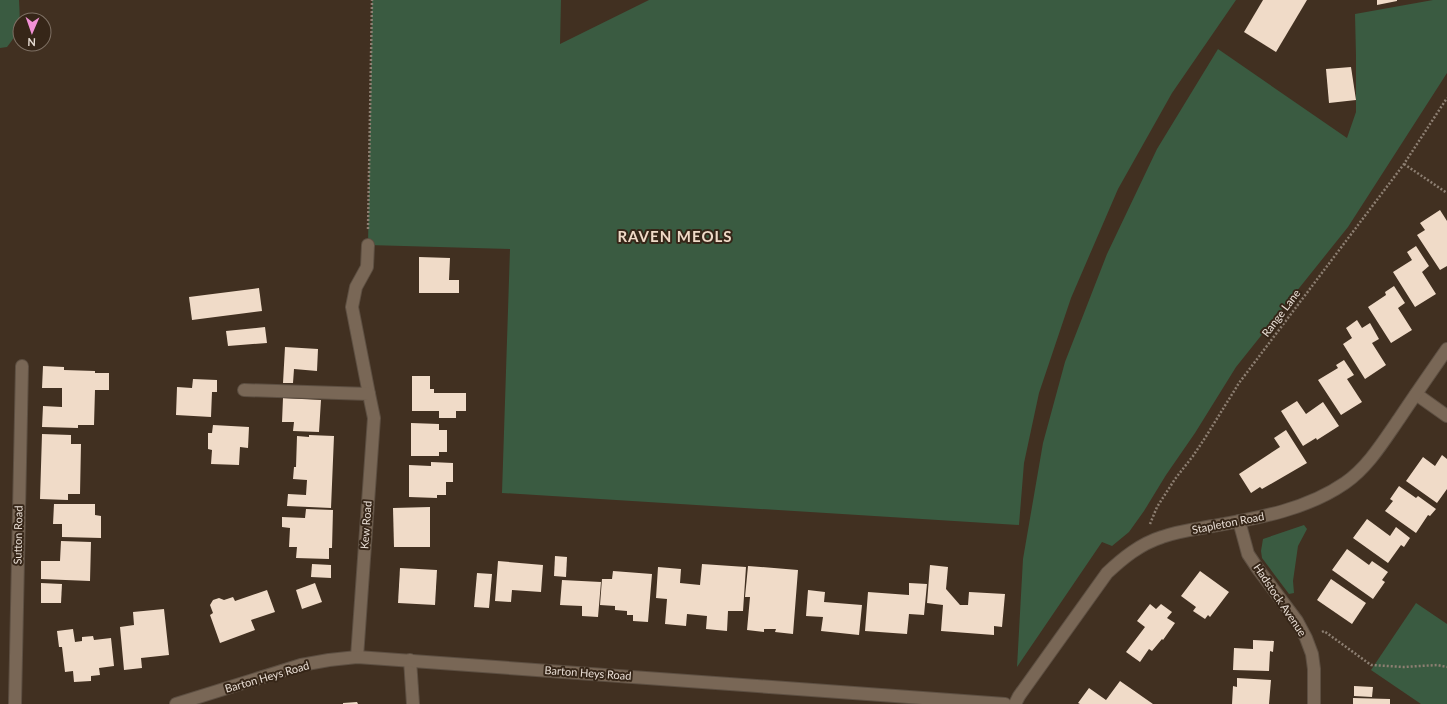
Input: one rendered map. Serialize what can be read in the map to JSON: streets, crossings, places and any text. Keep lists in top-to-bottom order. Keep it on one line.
{"streets":{"street":["Stapleton Road","Kew Road","Sutton Road","Hadstock Avenue","Barton Heys Road"],"path":["Range Lane"]},"crossings":[["Range Lane","Stapleton Road"],["Stapleton Road","Hadstock Avenue"],["Kew Road","Barton Heys Road"]],"districts":["RAVEN MEOLS"],"north":"bottom"}
